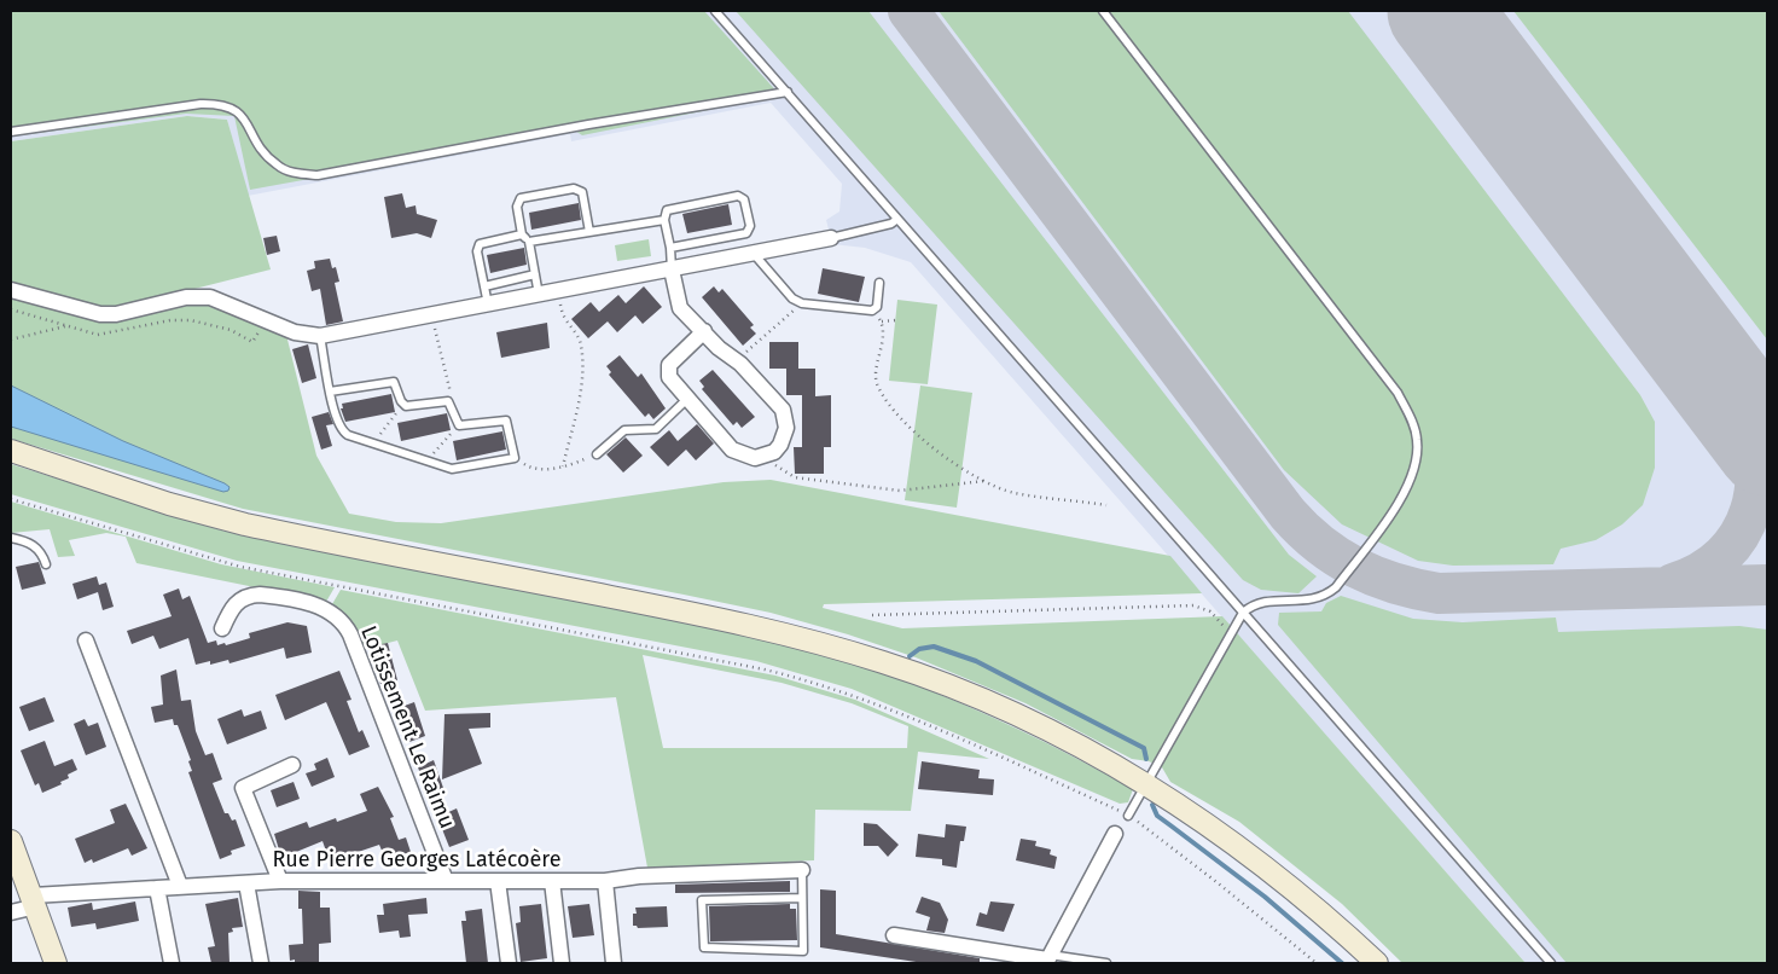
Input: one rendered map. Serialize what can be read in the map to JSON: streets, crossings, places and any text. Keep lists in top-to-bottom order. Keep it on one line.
{"streets":{"street":["Lotissement Le Raimu","Rue Pierre Georges Latécoère"]},"crossings":[["Lotissement Le Raimu","Rue Pierre Georges Latécoère"]]}
